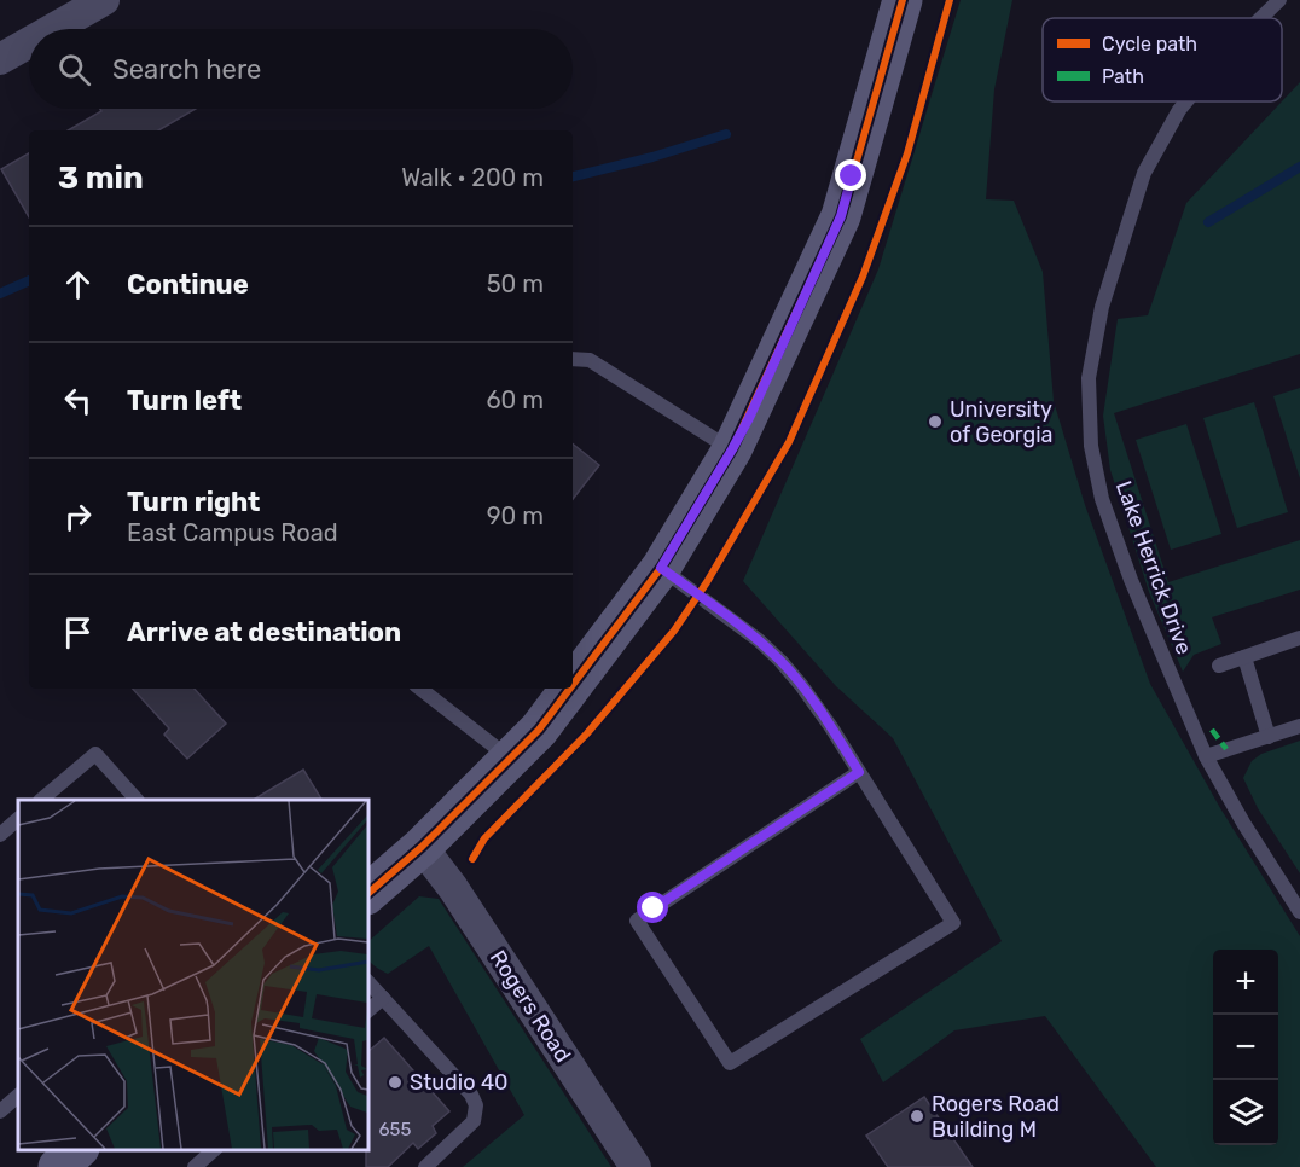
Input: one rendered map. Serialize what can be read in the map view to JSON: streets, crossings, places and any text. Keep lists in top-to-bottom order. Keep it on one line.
{"streets":{"street":["Rogers Road"],"lane":["Lake Herrick Drive"]},"places":["University of Georgia","Studio 40","Rogers Road Building M"],"house_numbers":["655"],"legend":["Cycle path","Path"],"page":{"search":"Search here","heading":["3 min","Walk · 200 m"],"list":[["Continue","50 m"],["Turn left","60 m"],["Turn right","East Campus Road","90 m"],"Arrive at destination"],"map_buttons":["+","−"]}}
